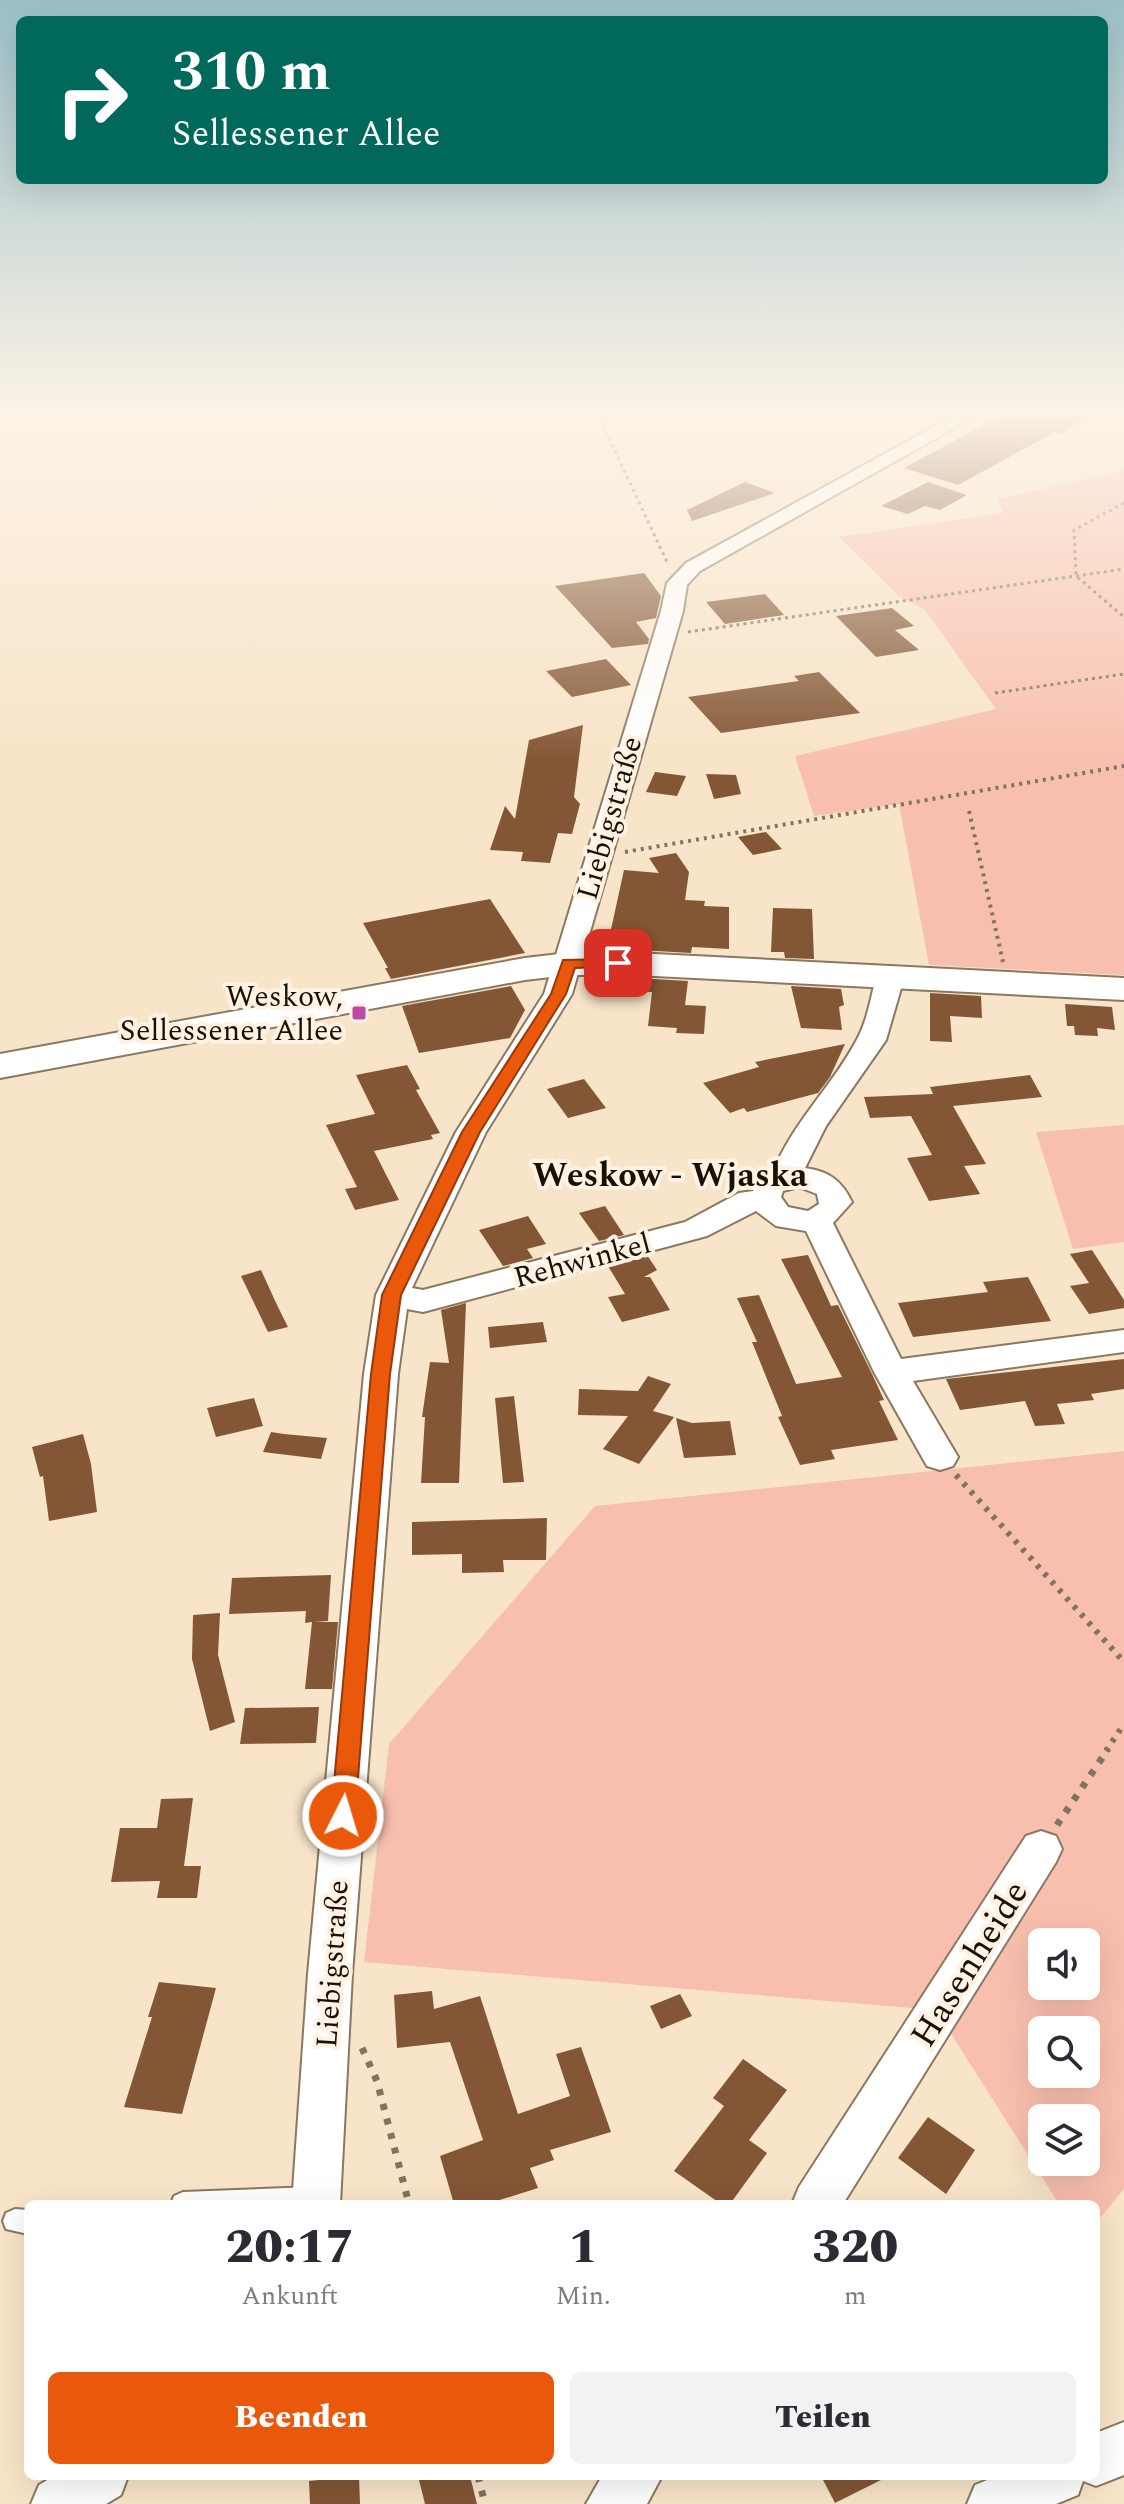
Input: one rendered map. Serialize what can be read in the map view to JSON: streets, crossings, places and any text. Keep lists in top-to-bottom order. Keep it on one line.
{"streets":{"street":["Liebigstraße","Rehwinkel","Hasenheide"]},"crossings":[["Liebigstraße","Rehwinkel"]],"districts":["Weskow - Wjaska"],"places":{"transit":["Weskow, Sellessener Allee"]},"page":{"turn":["310 m","Sellessener Allee"],"eta":["20:17","Ankunft","1","Min.","320","m"],"buttons":["Beenden","Teilen"]}}
